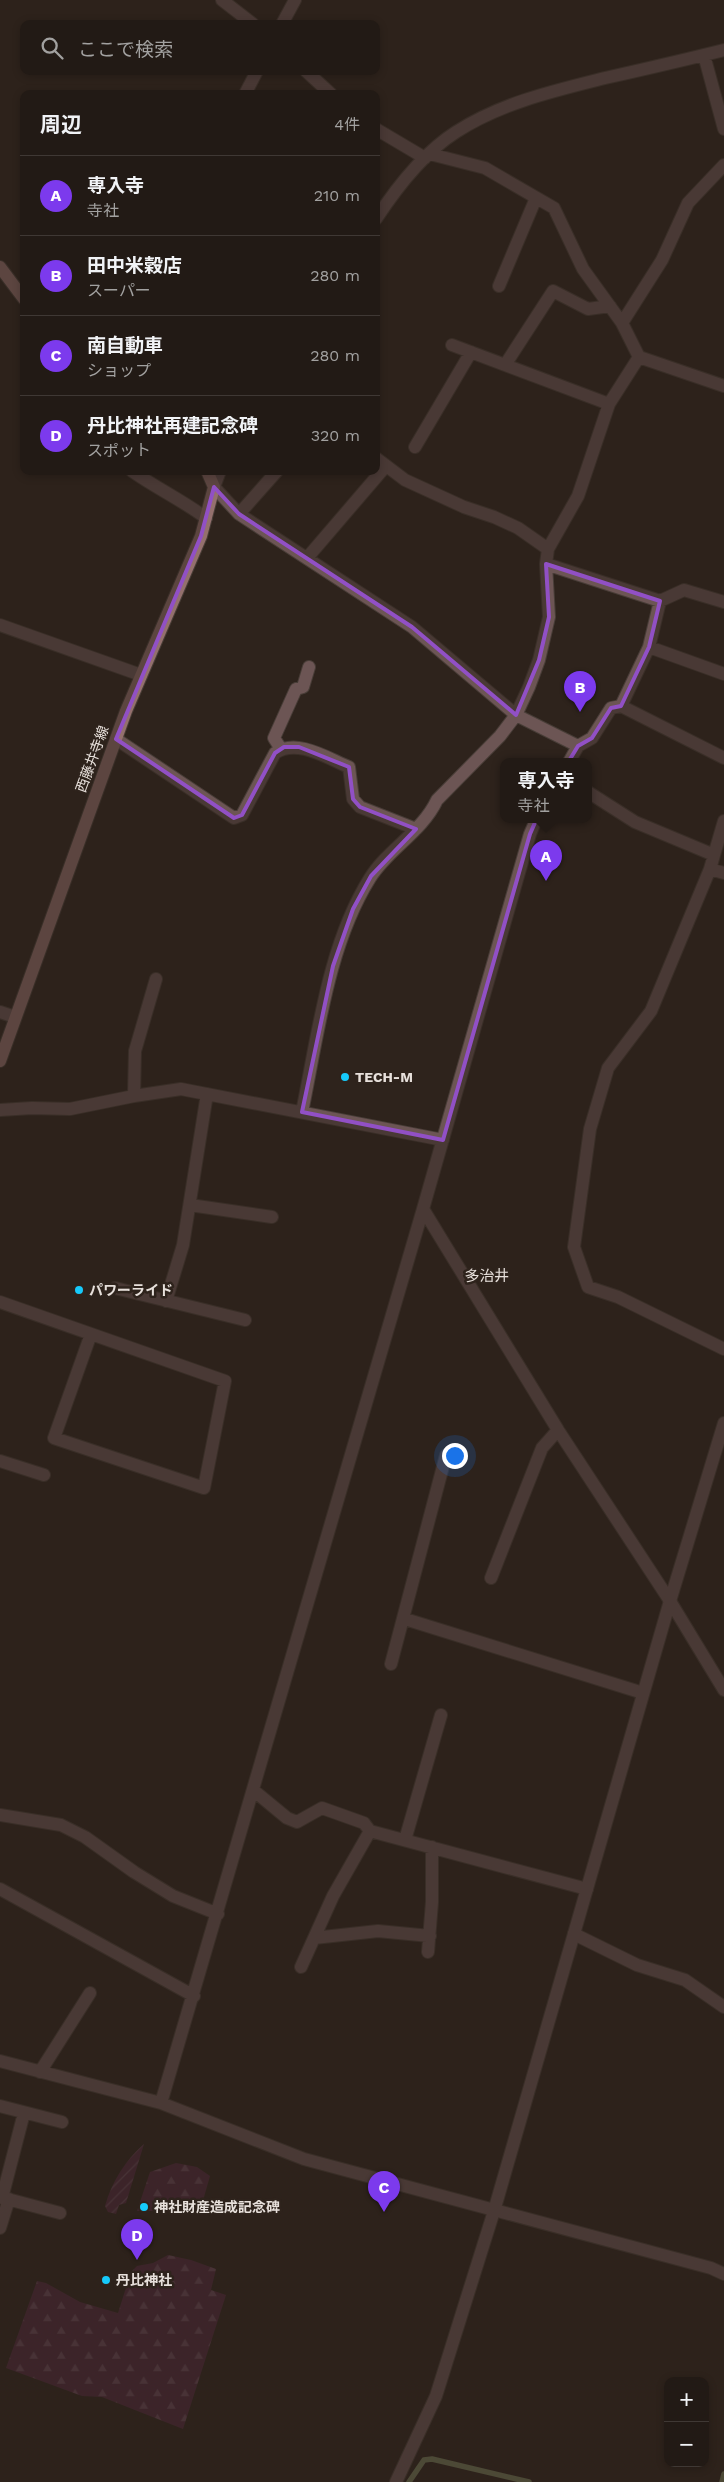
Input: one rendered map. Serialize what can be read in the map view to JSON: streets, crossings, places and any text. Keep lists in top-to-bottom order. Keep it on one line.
{"streets":{"main road":["西藤井寺線"]},"districts":["多治井"],"places":["TECH-M","パワーライド","神社財産造成記念碑","丹比神社"],"page":{"search":"ここで検索","heading":["周辺","4件"],"list":[{"mark":"A","name":"専入寺","note":"寺社","value":"210 m"},{"mark":"B","name":"田中米穀店","note":"スーパー","value":"280 m"},{"mark":"C","name":"南自動車","note":"ショップ","value":"280 m"},{"mark":"D","name":"丹比神社再建記念碑","note":"スポット","value":"320 m"}],"pins":["B","A","C","D"],"popup":["専入寺","寺社"],"map_buttons":["+","−"]}}
